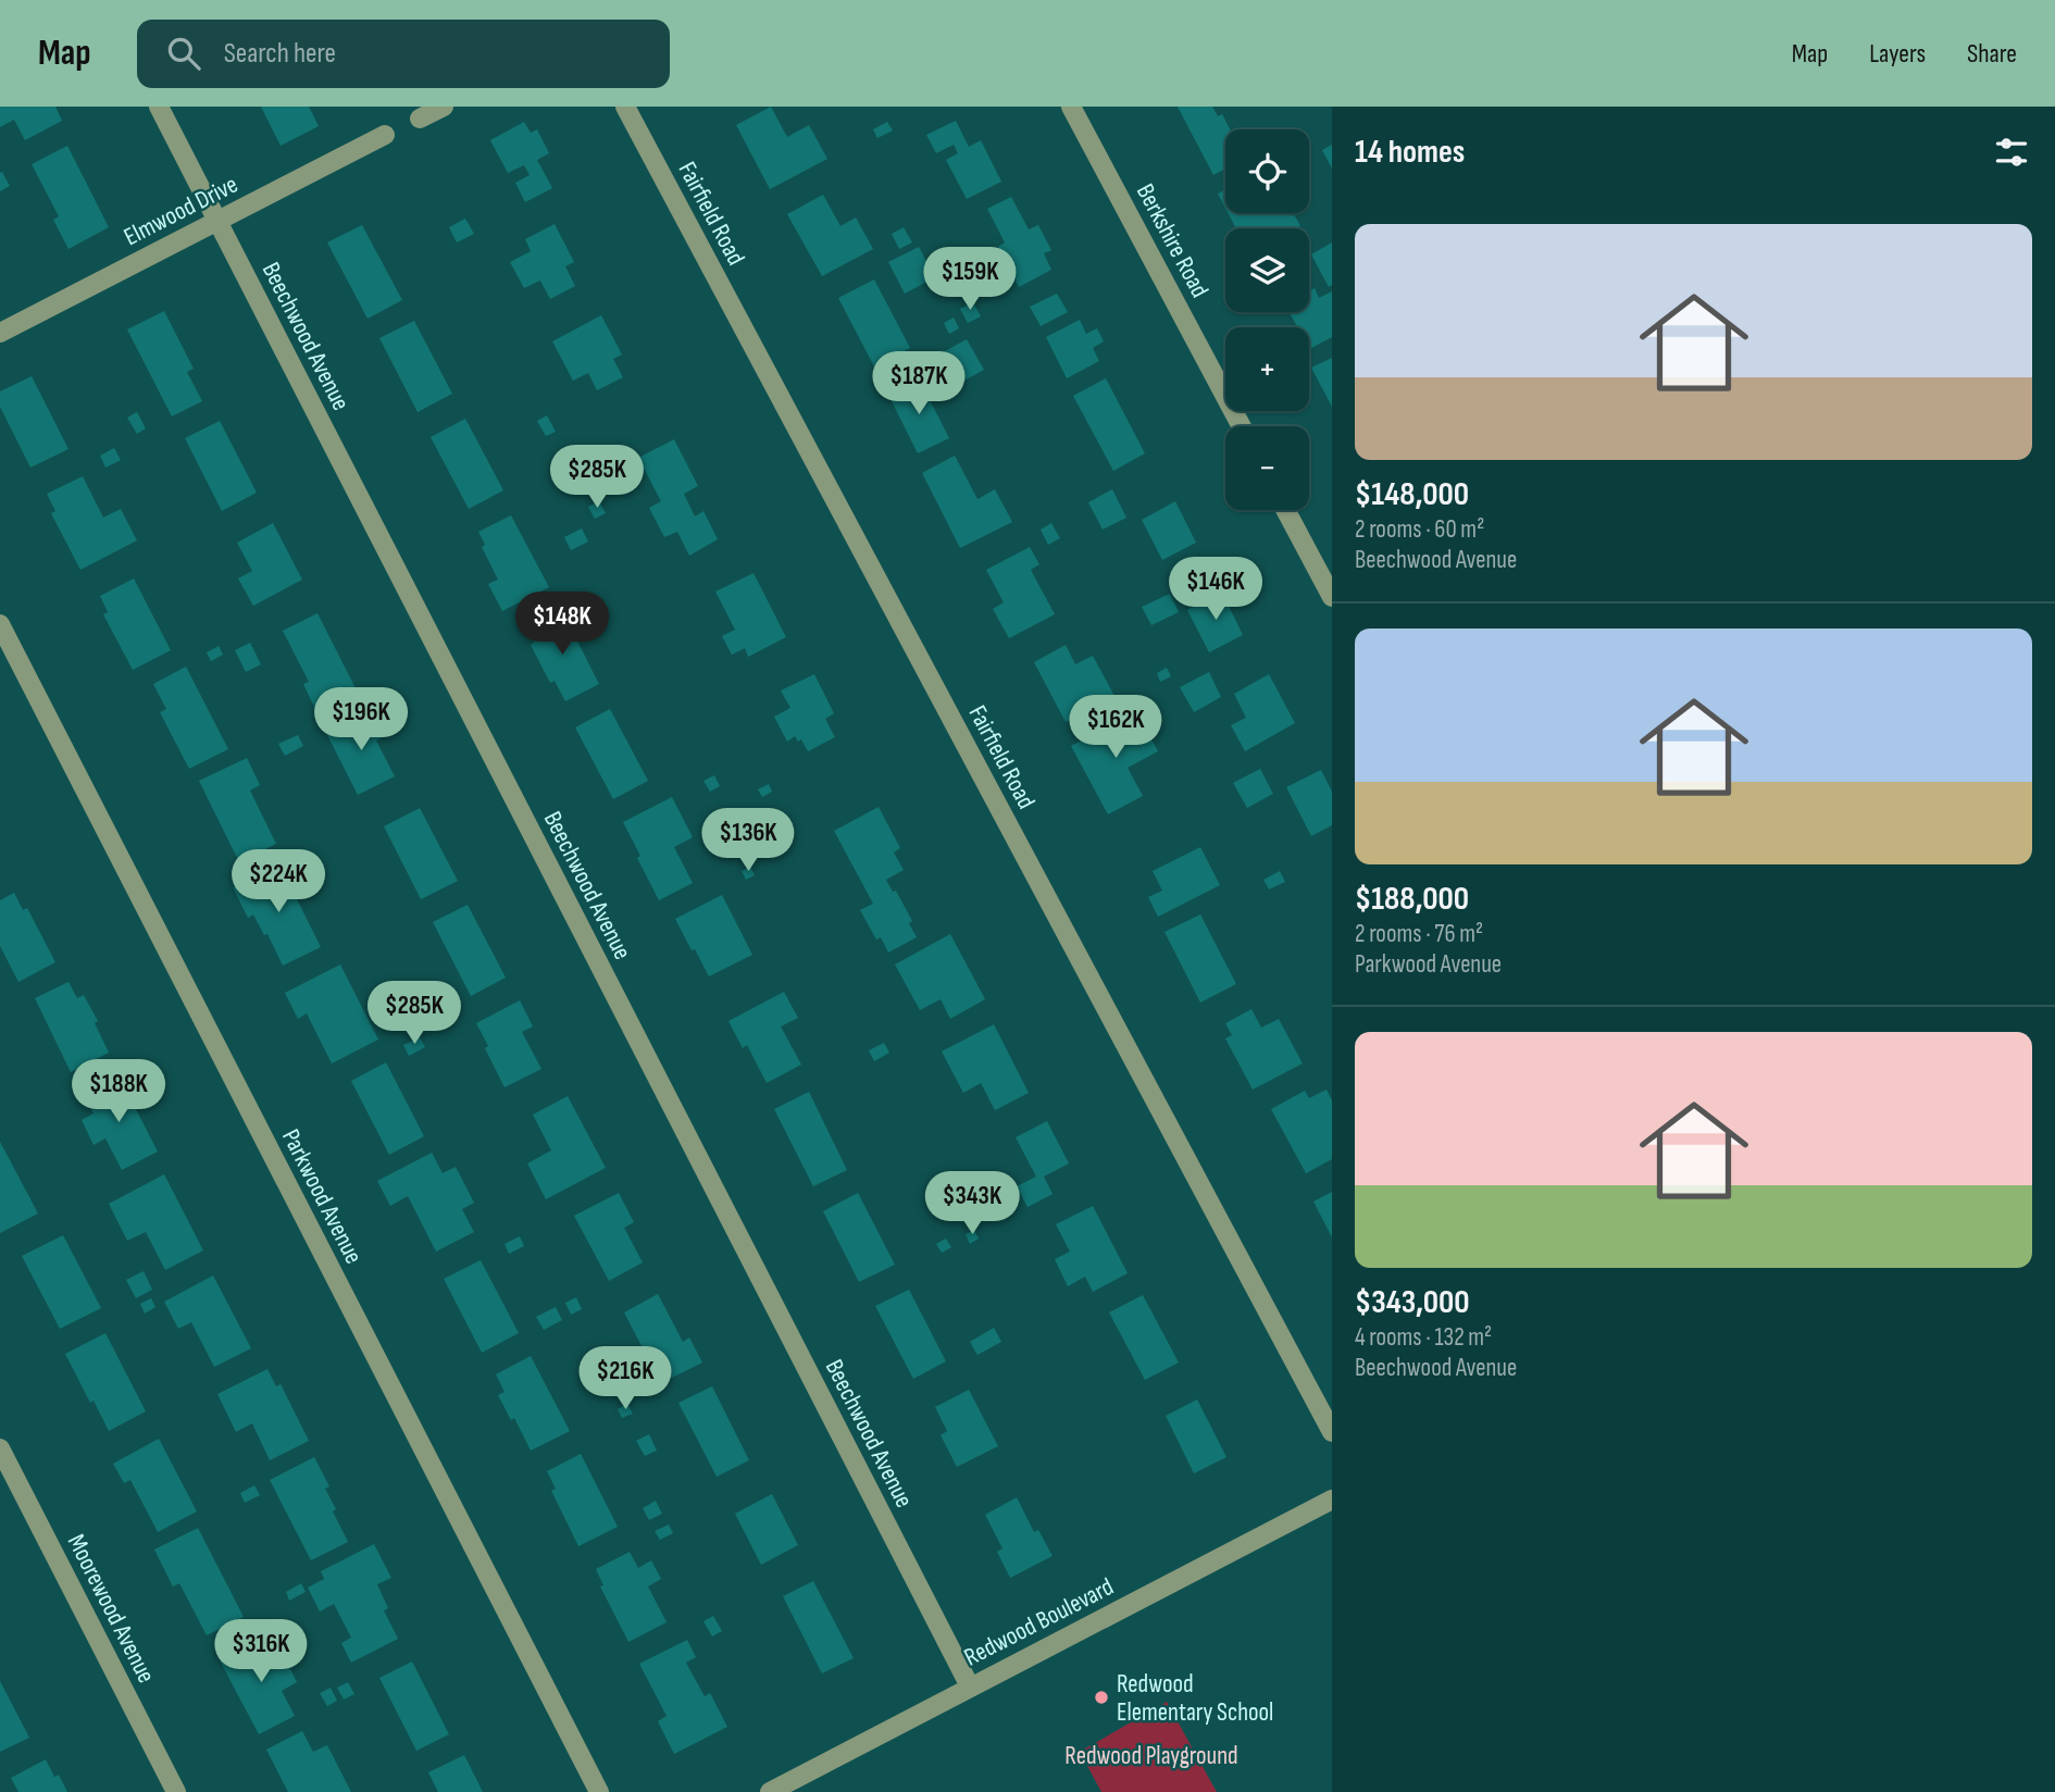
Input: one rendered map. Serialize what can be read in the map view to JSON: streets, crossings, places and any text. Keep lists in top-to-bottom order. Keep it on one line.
{"streets":{"street":["Elmwood Drive","Fairfield Road","Berkshire Road","Beechwood Avenue","Parkwood Avenue","Moorewood Avenue","Redwood Boulevard"]},"crossings":[["Elmwood Drive","Beechwood Avenue"],["Beechwood Avenue","Redwood Boulevard"]],"parks":["Redwood Playground"],"places":["Redwood Elementary School"],"page":{"header":"Map","search":"Search here","nav":["Map","Layers","Share"],"heading":"14 homes","map_buttons":["+","−"],"list":[{"name":"$148,000","note":"2 rooms · 60 m² · Beechwood Avenue"},{"name":"$188,000","note":"2 rooms · 76 m² · Parkwood Avenue"},{"name":"$343,000","note":"4 rooms · 132 m² · Beechwood Avenue"}],"price":["$159K","$187K","$285K","$146K","$148K","$196K","$162K","$136K","$224K","$285K","$188K","$343K","$216K","$316K"]}}
